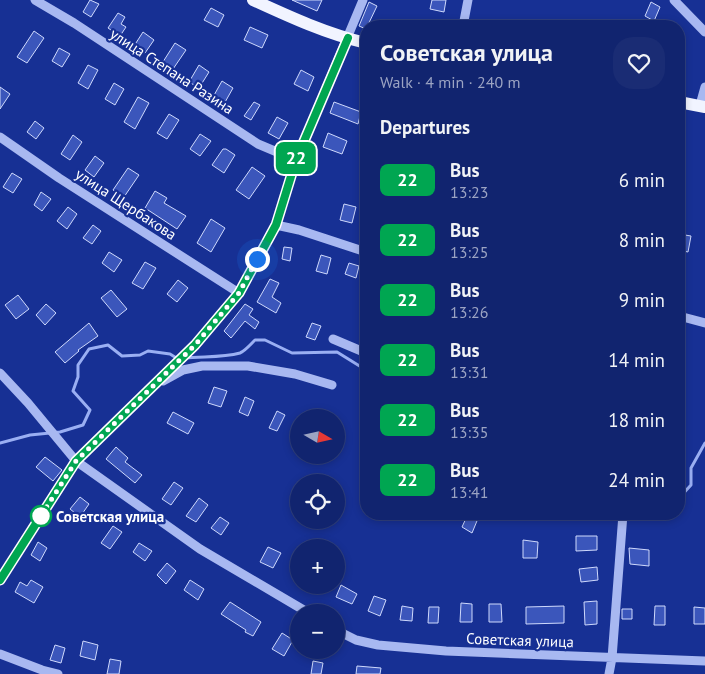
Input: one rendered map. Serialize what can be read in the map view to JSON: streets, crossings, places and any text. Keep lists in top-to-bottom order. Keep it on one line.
{"streets":{"street":["улица Степана Разина","улица Щербакова","Советская улица"]},"places":["Советская улица"],"lines":["bus line 22"],"north":"right","page":{"on_map":"22","heading":[["Советская улица","Walk · 4 min · 240 m"],"Departures"],"list":[{"mark":"22","name":"Bus","note":"13:23","value":"6 min"},{"mark":"22","name":"Bus","note":"13:25","value":"8 min"},{"mark":"22","name":"Bus","note":"13:26","value":"9 min"},{"mark":"22","name":"Bus","note":"13:31","value":"14 min"},{"mark":"22","name":"Bus","note":"13:35","value":"18 min"},{"mark":"22","name":"Bus","note":"13:41","value":"24 min"}],"map_buttons":["+","−"]}}
